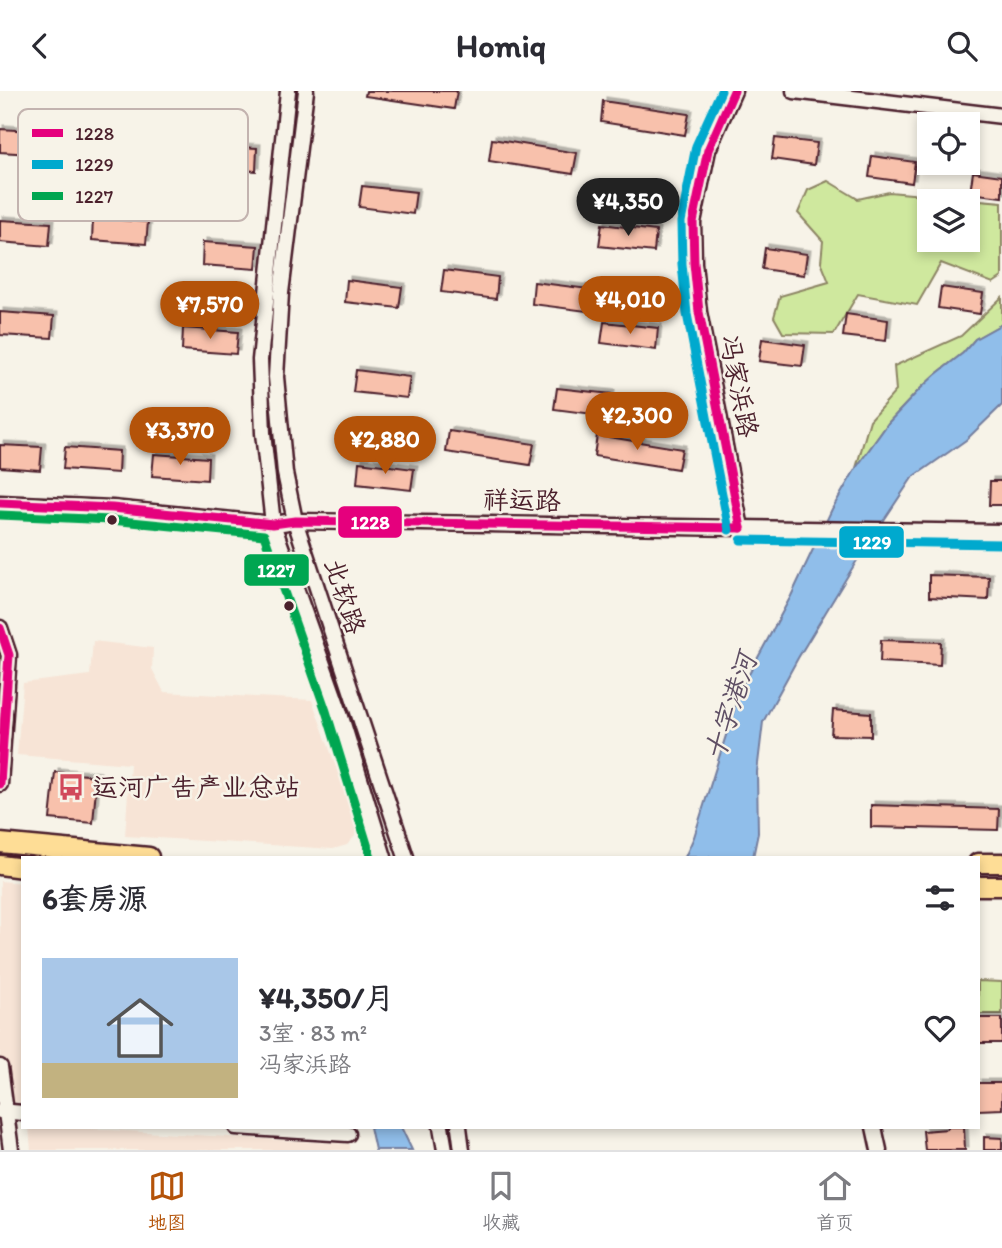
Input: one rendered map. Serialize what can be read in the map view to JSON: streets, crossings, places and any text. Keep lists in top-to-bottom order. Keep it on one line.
{"streets":{"street":["冯家浜路","祥运路","北软路"]},"crossings":[["冯家浜路","祥运路"],["祥运路","北软路"]],"water":["十字港河"],"places":{"bus stop":["运河广告产业总站"]},"lines":["transit line 1228","transit line 1229","transit line 1227"],"legend":["1228","1229","1227"],"page":{"header":"Homiq","price":["¥4,350","¥4,010","¥7,570","¥2,300","¥3,370","¥2,880"],"heading":"6套房源","list":[{"name":"¥4,350/月","note":"3室 · 83 m² · 冯家浜路"}],"tabs":["地图","收藏","首页"]}}
